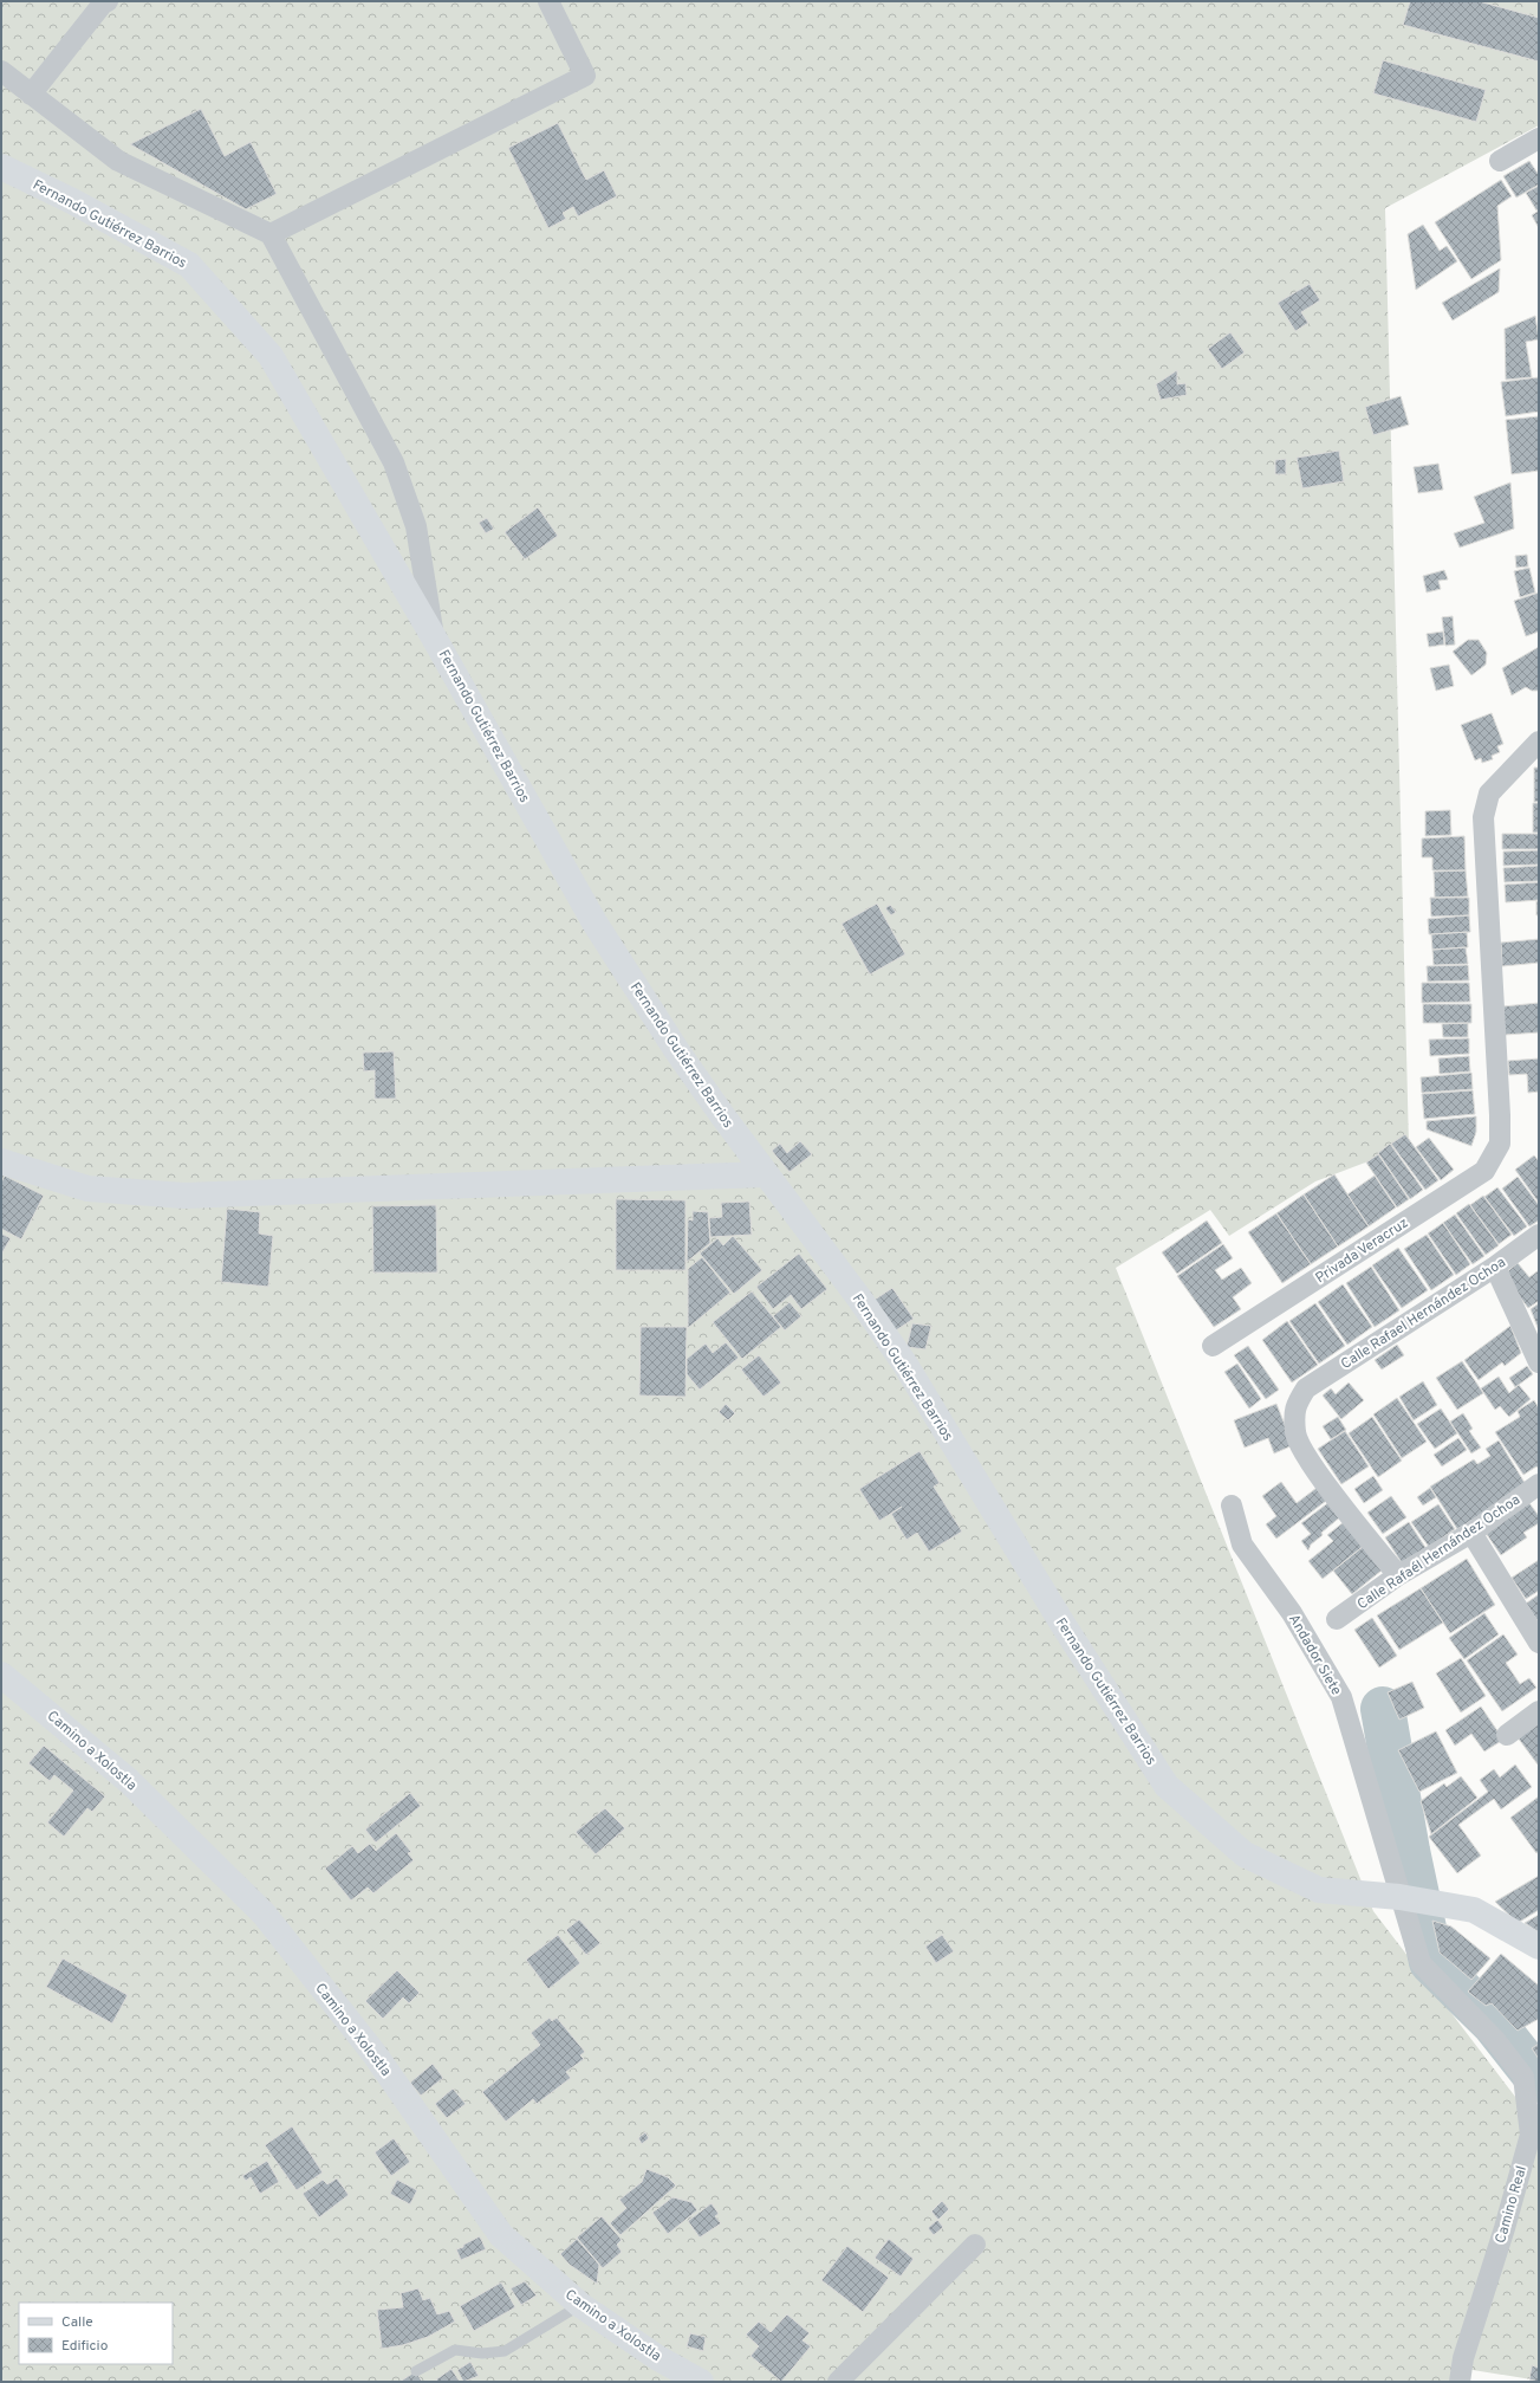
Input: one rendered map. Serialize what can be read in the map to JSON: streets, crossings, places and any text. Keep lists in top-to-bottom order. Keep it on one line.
{"streets":{"main road":["Fernando Gutiérrez Barrios","Camino a Xolostla"],"street":["Privada Veracruz","Calle Rafael Hernández Ochoa","Calle Rafaél Hernández Ochoa","Andador Siete","Camino Real"]},"crossings":[["Fernando Gutiérrez Barrios","Andador Siete"],["Fernando Gutiérrez Barrios","Camino Real"],["Calle Rafael Hernández Ochoa","Calle Rafaél Hernández Ochoa"],["Andador Siete","Camino Real"]],"legend":["Calle","Edificio"]}
